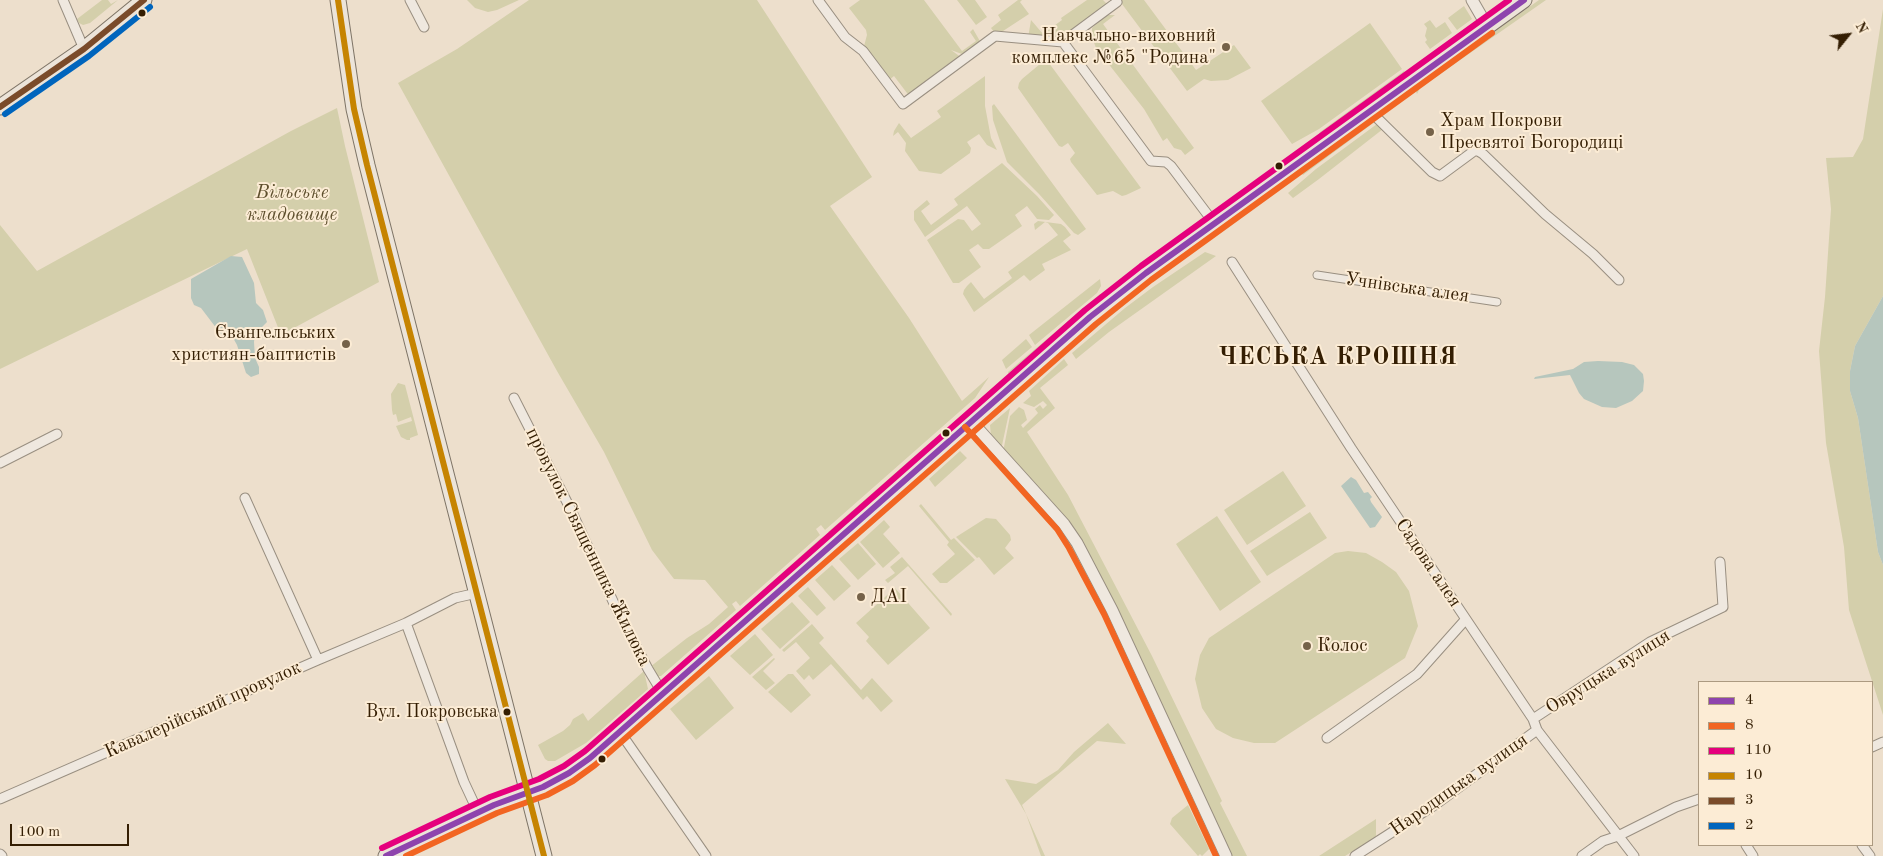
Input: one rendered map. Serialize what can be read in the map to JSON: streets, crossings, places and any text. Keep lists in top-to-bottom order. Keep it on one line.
{"streets":{"street":["Учнівська алея","провулок Священника Жилюка","Садова алея","Овруцька вулиця","Кавалерійський провулок","Народицька вулиця"]},"crossings":[["Садова алея","Овруцька вулиця"],["Садова алея","Народицька вулиця"]],"districts":["ЧЕСЬКА КРОШНЯ"],"parks":["Вільське кладовище"],"places":["Навчально-виховний комплекс №65 \"Родина\"","Храм Покрови Пресвятої Богородиці","Євангельських християн-баптистів","ДАІ","Колос","Вул. Покровська"],"lines":["transit line 4","transit line 110","transit line 10","transit line 3","transit line 2","transit line 8"],"legend":["4","8","110","10","3","2"],"scale_bar":"100 m","north":"top right"}
